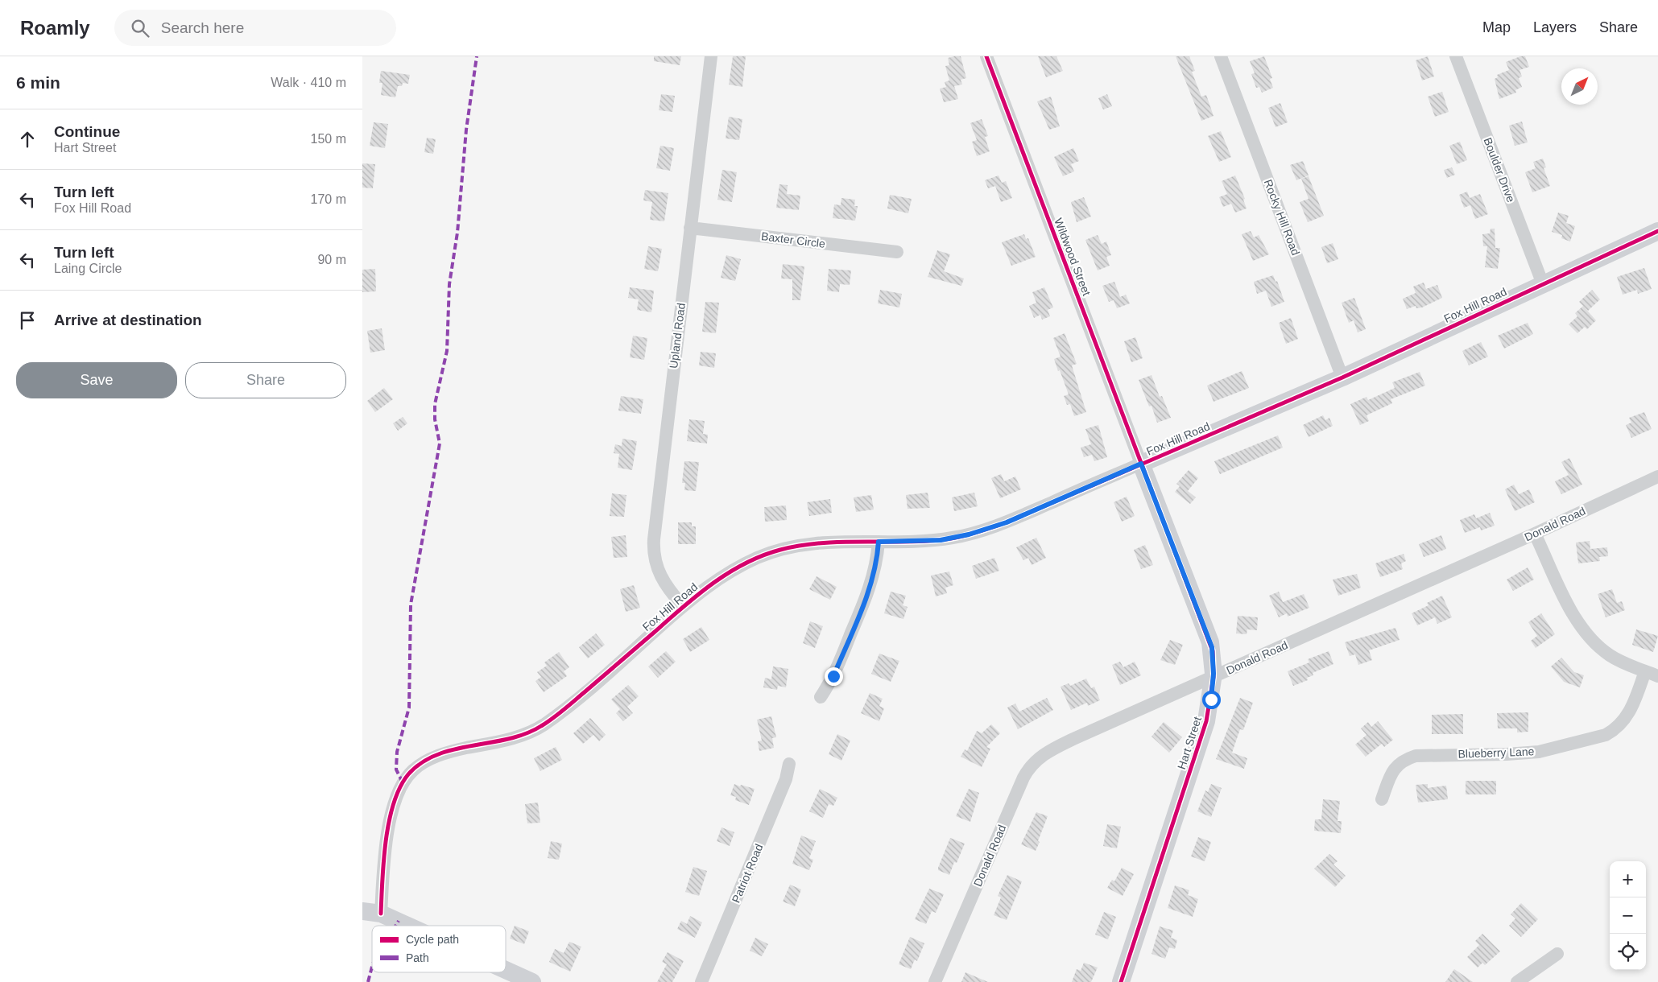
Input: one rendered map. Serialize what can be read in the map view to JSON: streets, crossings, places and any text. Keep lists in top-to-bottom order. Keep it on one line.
{"streets":{"street":["Boulder Drive","Rocky Hill Road","Baxter Circle","Wildwood Street","Fox Hill Road","Upland Road","Donald Road","Hart Street","Blueberry Lane","Patriot Road"]},"crossings":[["Boulder Drive","Fox Hill Road"],["Rocky Hill Road","Fox Hill Road"],["Baxter Circle","Upland Road"],["Wildwood Street","Fox Hill Road"],["Wildwood Street","Hart Street"],["Fox Hill Road","Upland Road"],["Fox Hill Road","Hart Street"],["Donald Road","Hart Street"]],"legend":["Cycle path","Path"],"north":"top right","page":{"header":"Roamly","search":"Search here","nav":["Map","Layers","Share"],"heading":["6 min","Walk · 410 m"],"list":[["Continue","Hart Street","150 m"],["Turn left","Fox Hill Road","170 m"],["Turn left","Laing Circle","90 m"],"Arrive at destination"],"buttons":["Save","Share"],"map_buttons":["+","−"]}}
